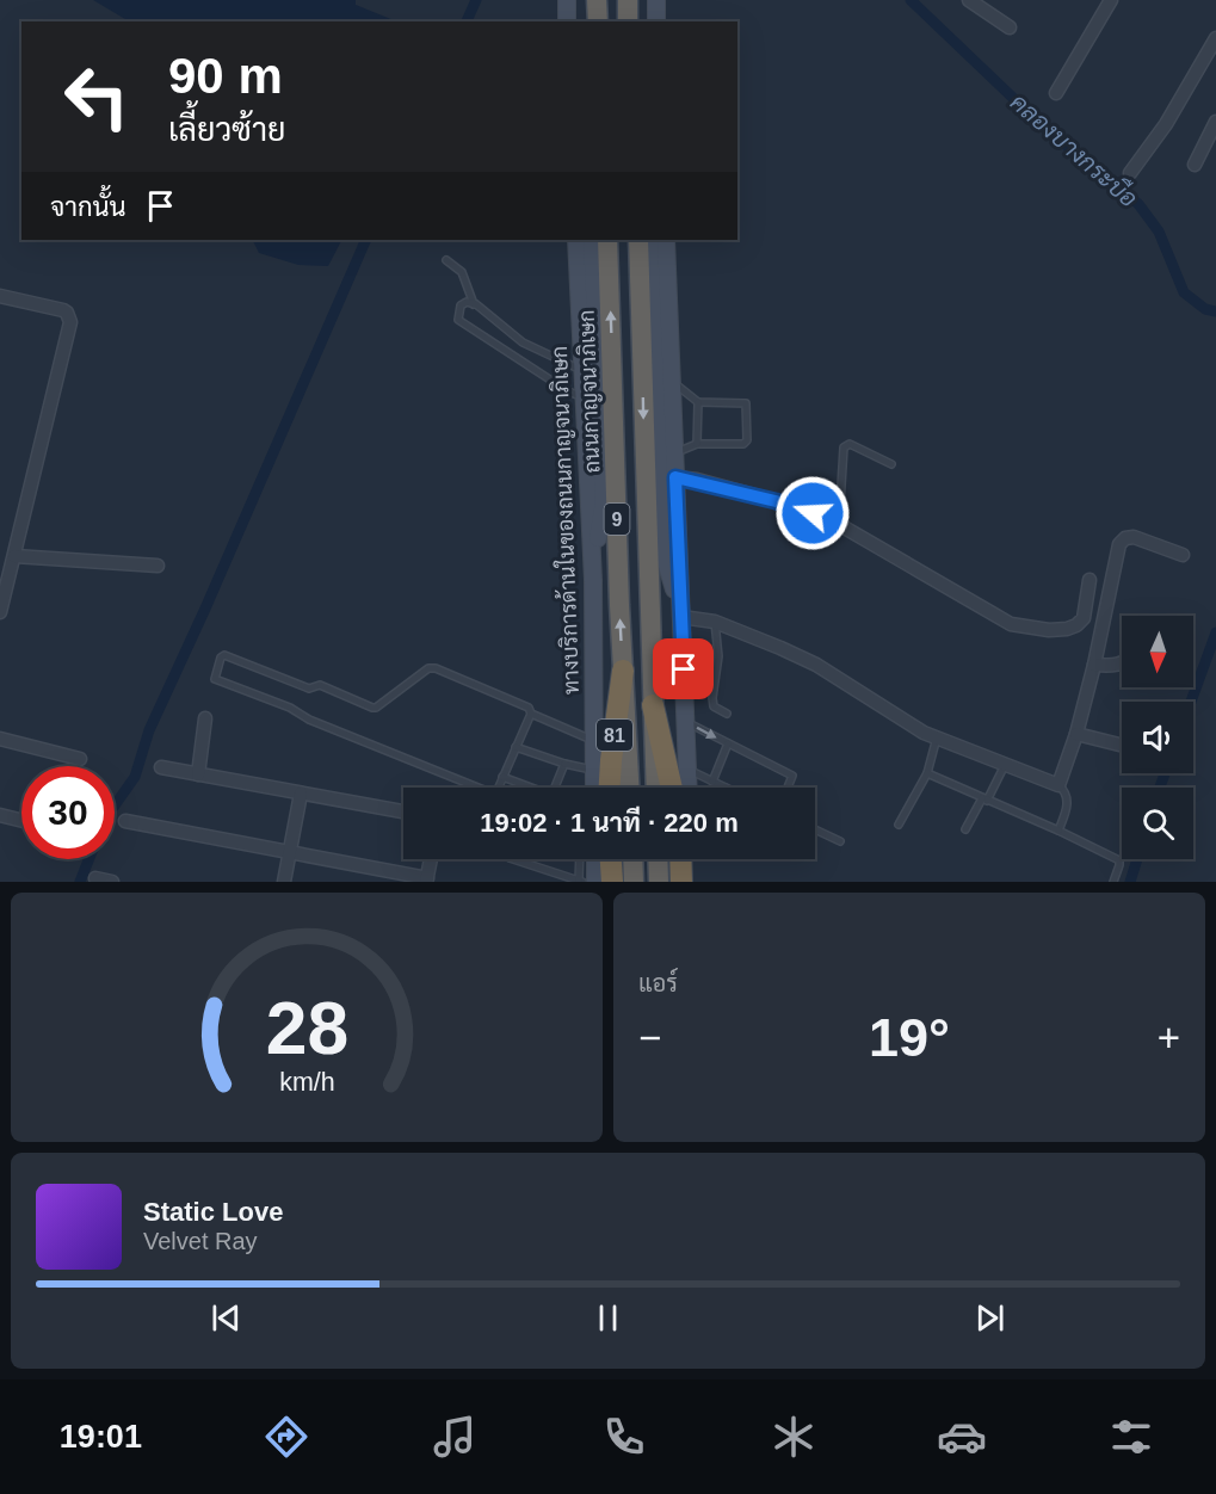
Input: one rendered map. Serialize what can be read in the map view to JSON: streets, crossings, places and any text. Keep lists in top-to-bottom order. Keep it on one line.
{"streets":{"highway":["ถนนกาญจนาภิเษก","9","81"],"main road":["ทางบริการด้านในของถนนกาญจนาภิเษก"]},"crossings":[["ถนนกาญจนาภิเษก","81"],["9","81"]],"water":["คลองบางกระบือ"],"north":"bottom","page":{"turn":["90 m","เลี้ยวซ้าย"],"then":"จากนั้น","limit":"30","trip":"19:02 · 1 นาที · 220 m","tile":"แอร์","heat":["−","19°","+"],"song":["Static Love","Velvet Ray"],"tabs":"19:01","gauge":["28","km/h"]}}
